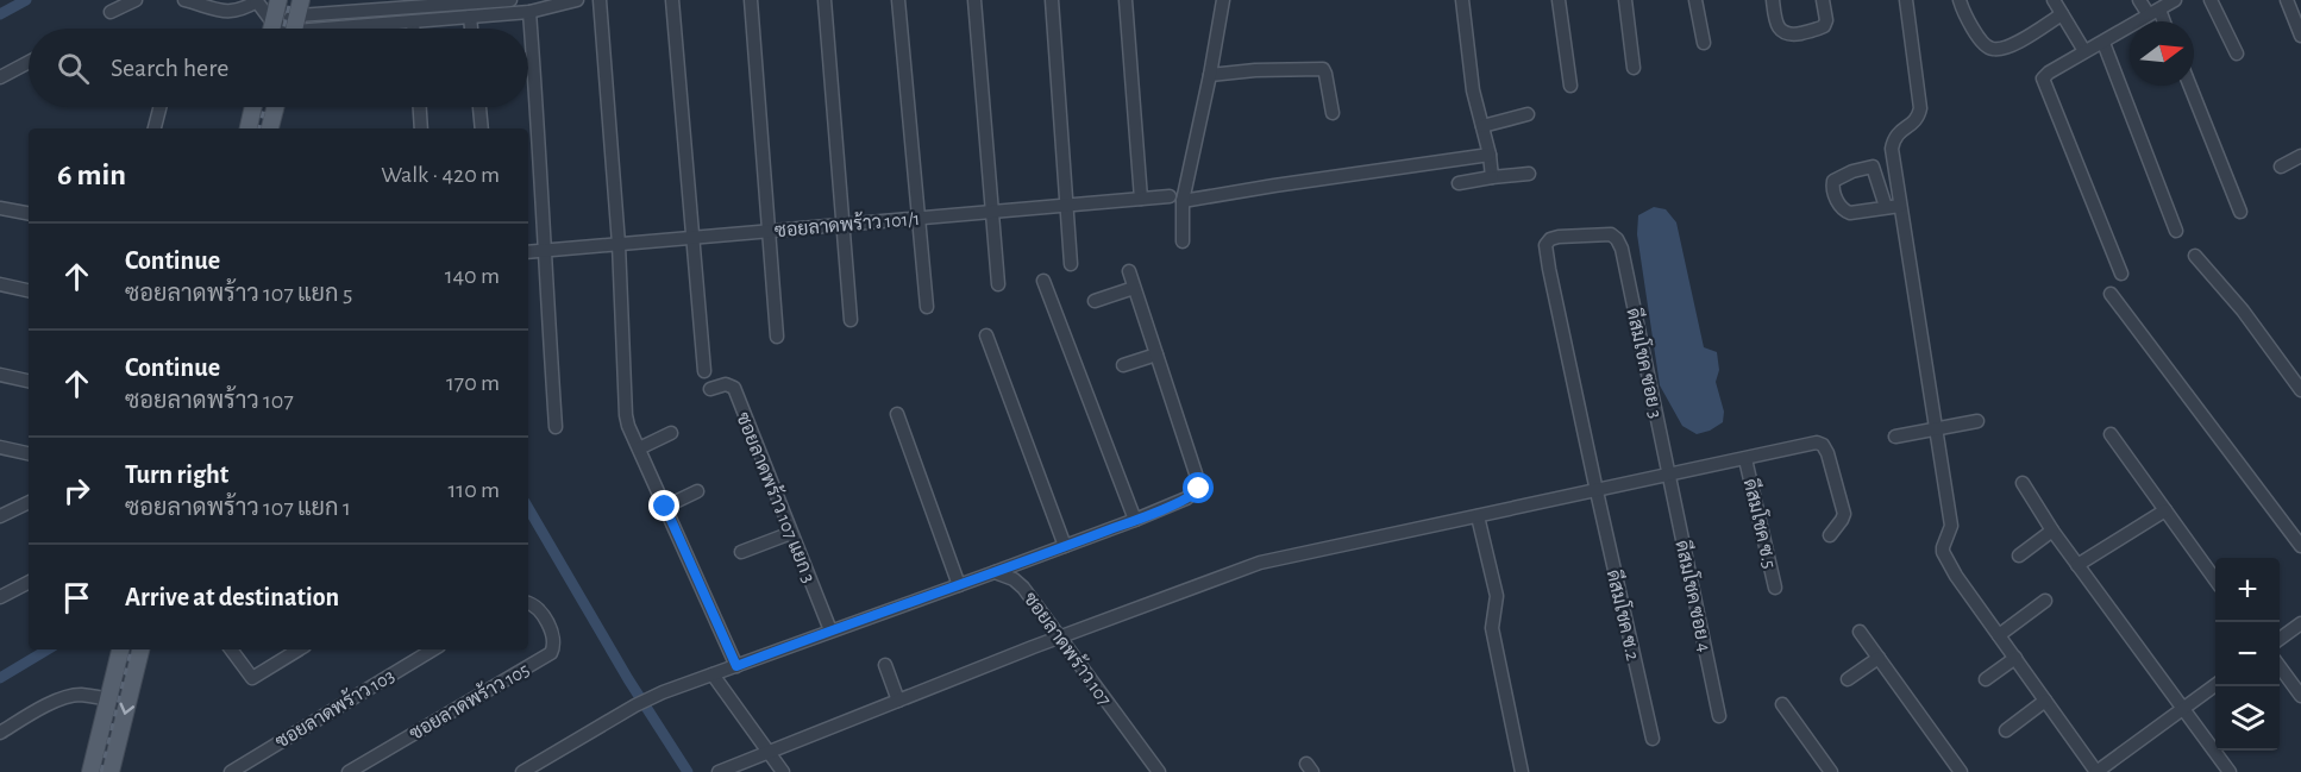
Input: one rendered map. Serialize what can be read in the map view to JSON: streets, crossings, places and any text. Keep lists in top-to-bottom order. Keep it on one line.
{"streets":{"street":["ซอยลาดพร้าว 101/1","ดีสมโชค ซอย 3","ซอยลาดพร้าว 107 แยก 3","ดีสมโชค ซ.5","ดีสมโชค ซอย 4","ดีสมโชค ซ.2","ซอยลาดพร้าว 107","ซอยลาดพร้าว 105","ซอยลาดพร้าว 103"]},"crossings":[["ดีสมโชค ซอย 3","ดีสมโชค ซอย 4"],["ดีสมโชค ซอย 3","ดีสมโชค ซ.2"]],"north":"right","page":{"search":"Search here","heading":["6 min","Walk · 420 m"],"list":[["Continue","ซอยลาดพร้าว 107 แยก 5","140 m"],["Continue","ซอยลาดพร้าว 107","170 m"],["Turn right","ซอยลาดพร้าว 107 แยก 1","110 m"],"Arrive at destination"],"map_buttons":["+","−"]}}
